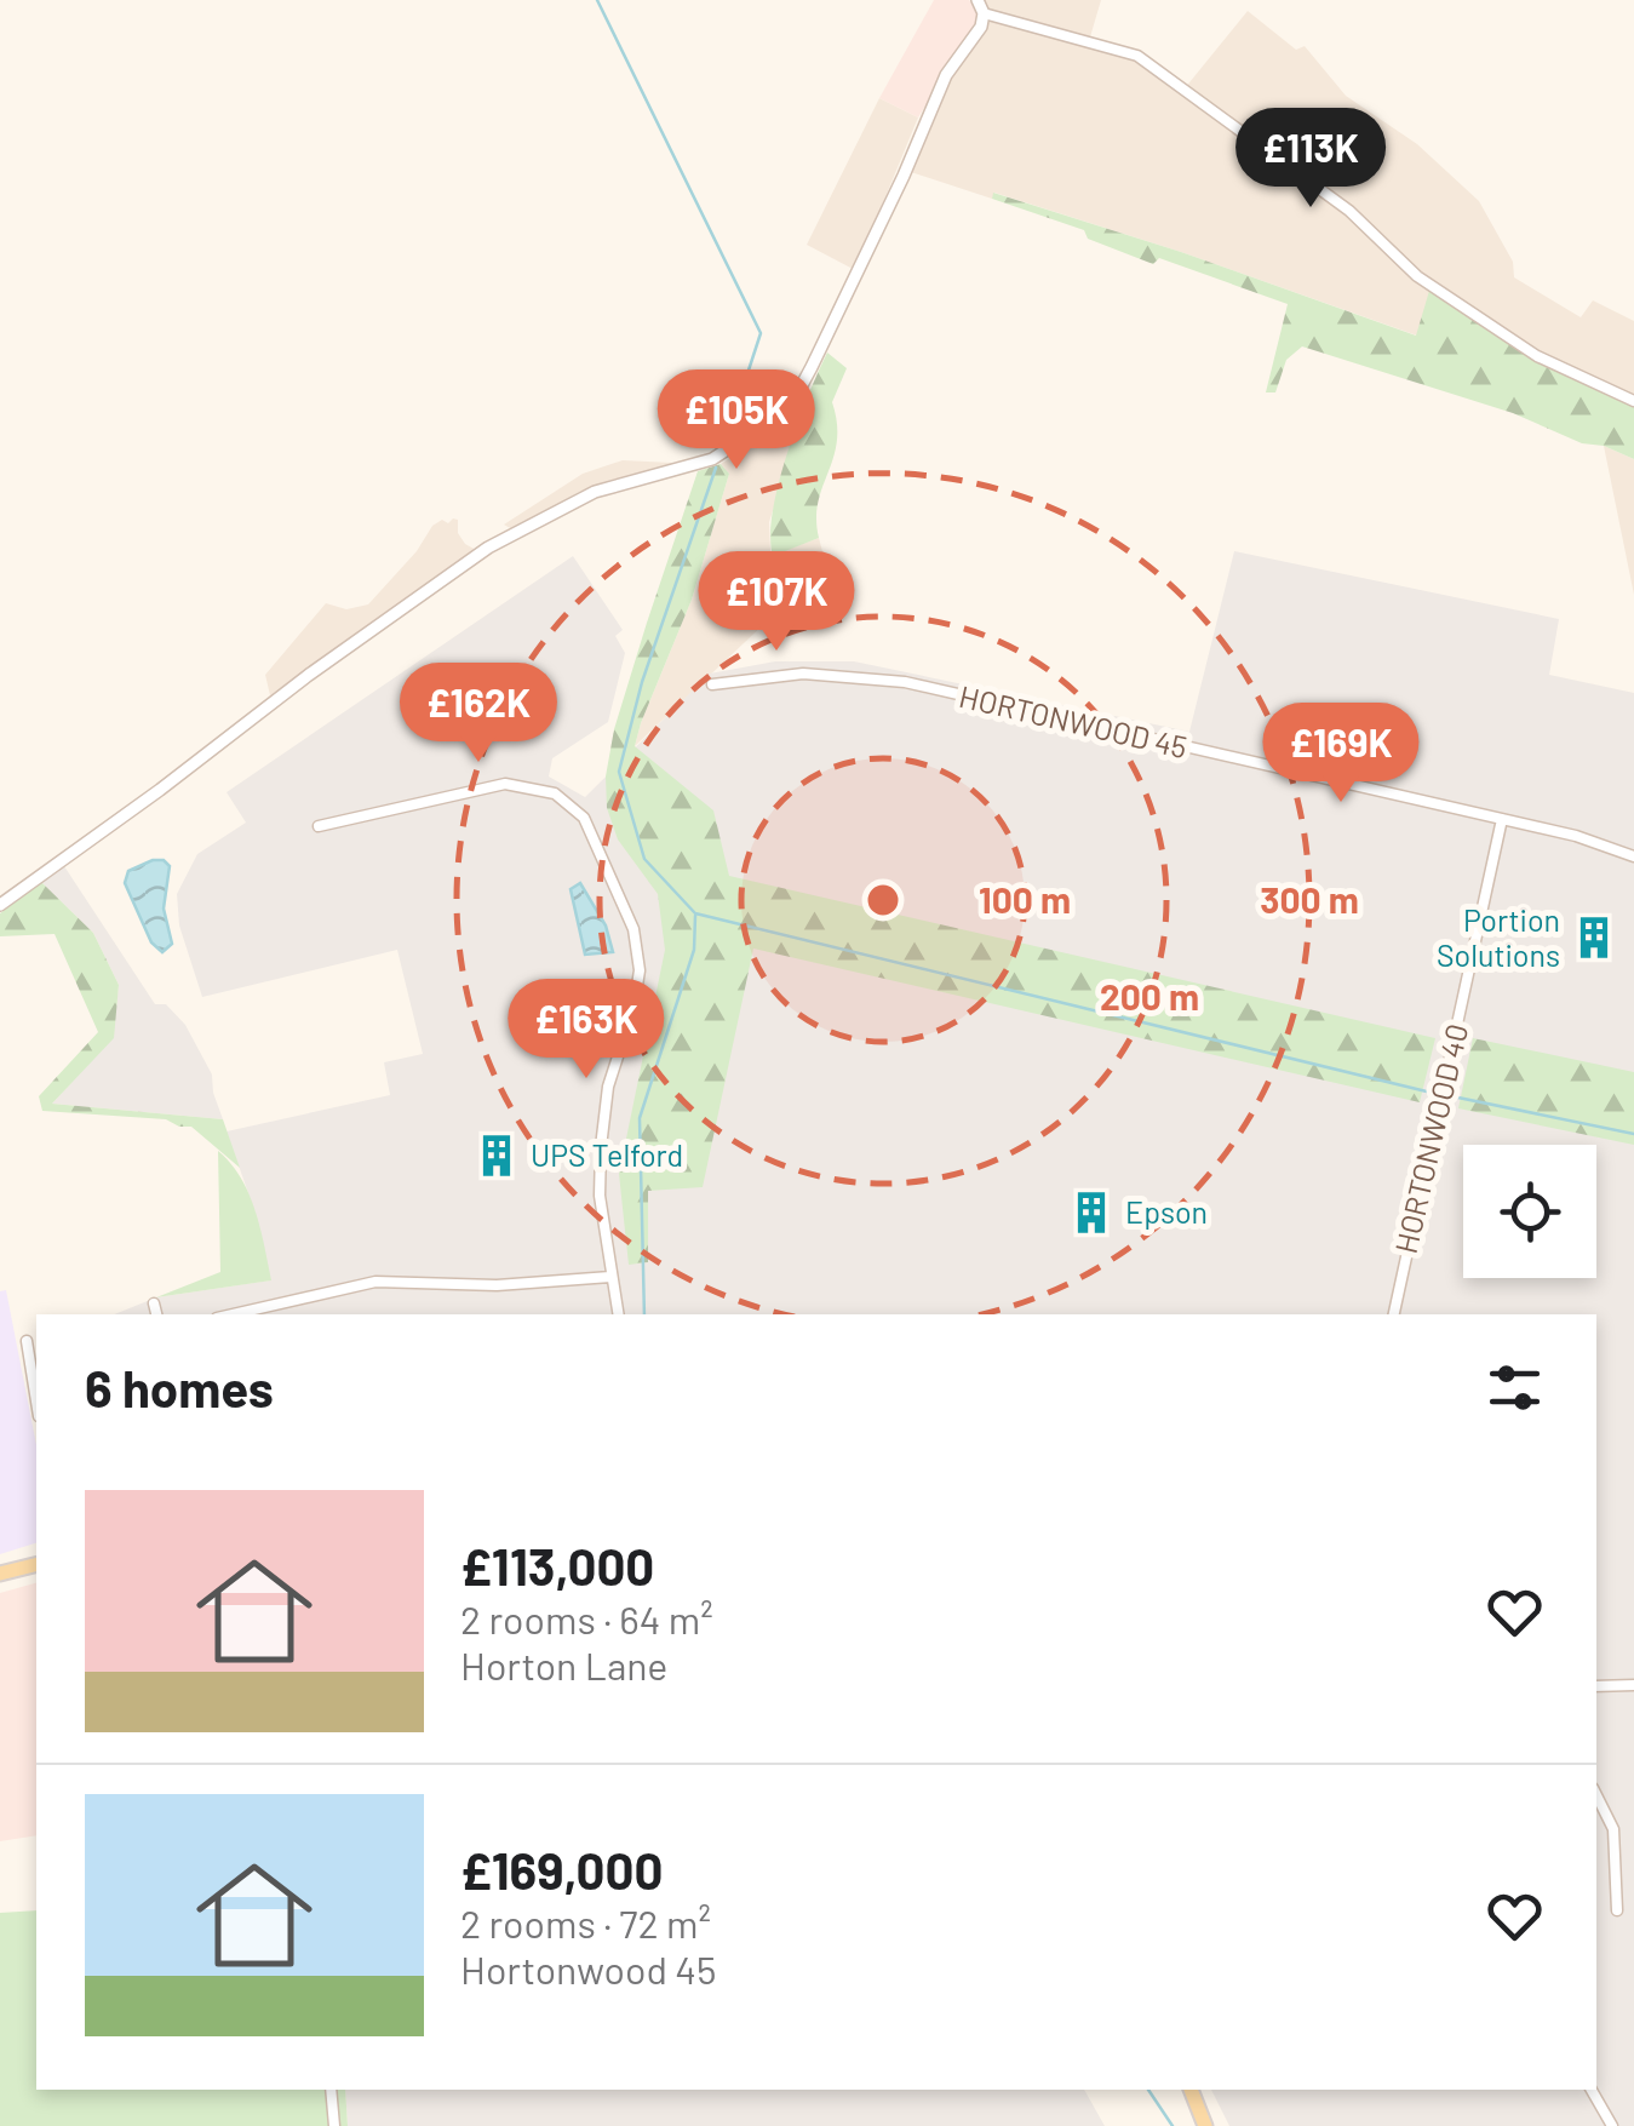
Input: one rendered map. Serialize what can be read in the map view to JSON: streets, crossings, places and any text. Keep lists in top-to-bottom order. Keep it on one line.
{"streets":{"street":["HORTONWOOD 45","HORTONWOOD 40"]},"crossings":[["HORTONWOOD 45","HORTONWOOD 40"]],"places":{"building":["Portion Solutions","UPS Telford","Epson"]},"page":{"price":["£113K","£105K","£107K","£162K","£169K","£163K"],"heading":"6 homes","list":[{"name":"£113,000","note":"2 rooms · 64 m² · Horton Lane"},{"name":"£169,000","note":"2 rooms · 72 m² · Hortonwood 45"}]},"rings":["100 m","300 m","200 m"]}
